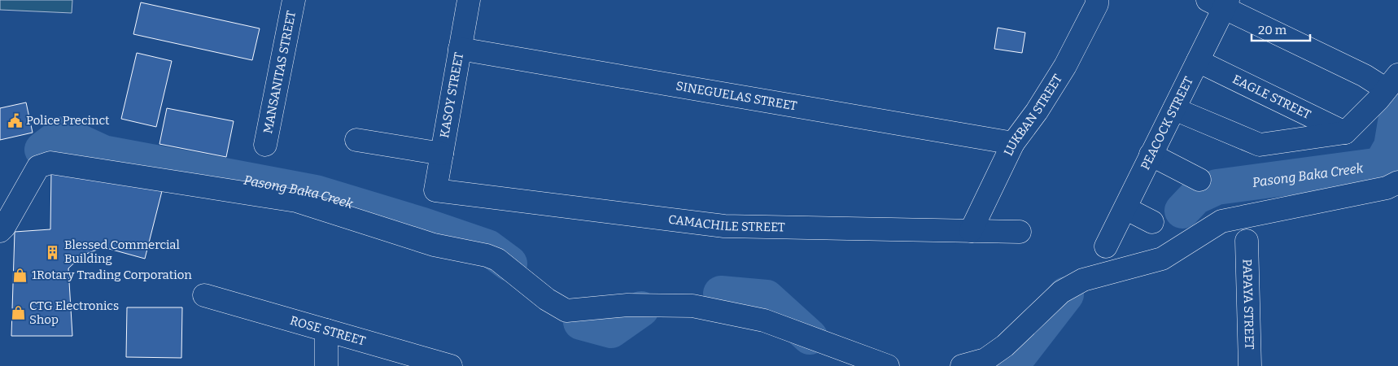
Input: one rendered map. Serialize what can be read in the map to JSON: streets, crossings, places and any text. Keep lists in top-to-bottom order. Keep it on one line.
{"streets":{"street":["MANSANITAS STREET","KASOY STREET","SINEGUELAS STREET","EAGLE STREET","LUKBAN STREET","PEACOCK STREET","CAMACHILE STREET","PAPAYA STREET","ROSE STREET"]},"crossings":[["KASOY STREET","SINEGUELAS STREET"],["KASOY STREET","CAMACHILE STREET"],["SINEGUELAS STREET","LUKBAN STREET"],["EAGLE STREET","PEACOCK STREET"],["LUKBAN STREET","CAMACHILE STREET"]],"water":["Pasong Baka Creek"],"places":{"public building":["Police Precinct"],"building":["Blessed Commercial Building"],"shop":["1Rotary Trading Corporation","CTG Electronics Shop"]},"scale_bar":"20 m"}
